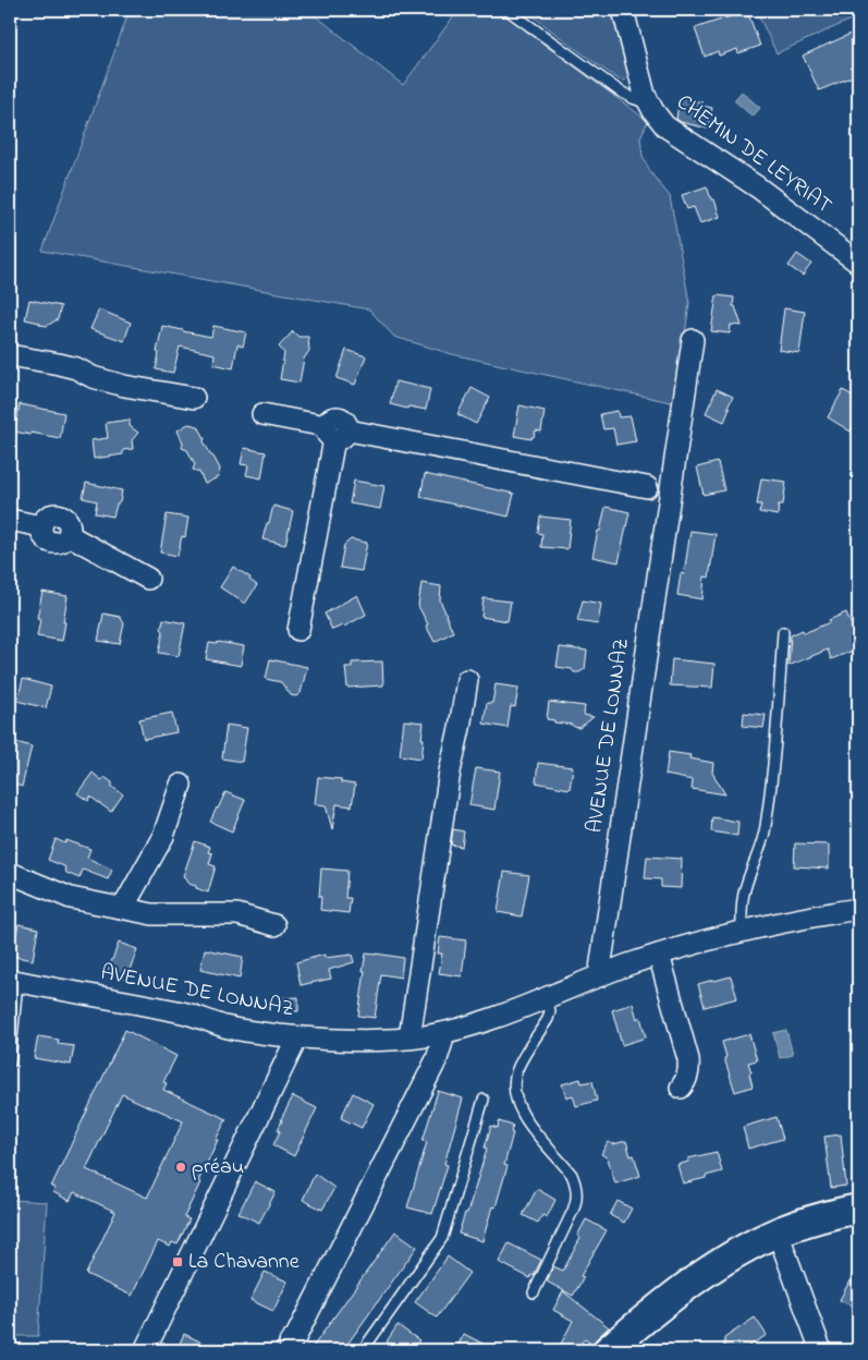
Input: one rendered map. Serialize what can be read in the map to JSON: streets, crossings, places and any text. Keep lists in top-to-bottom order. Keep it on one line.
{"streets":{"street":["CHEMIN DE LEYRIAT","AVENUE DE LONNAZ"]},"places":{"other":["préau"],"transit":["La Chavanne"]}}
